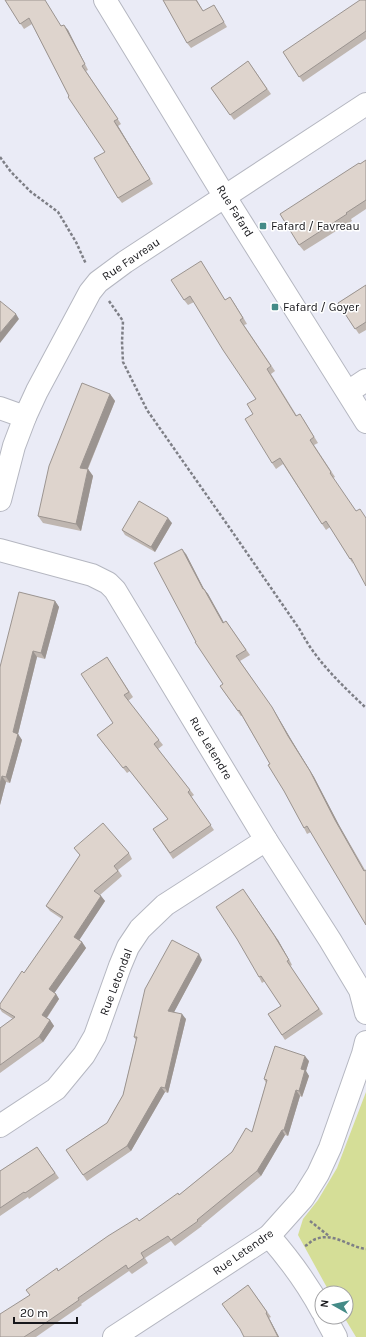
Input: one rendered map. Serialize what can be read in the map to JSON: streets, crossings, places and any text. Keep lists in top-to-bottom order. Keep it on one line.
{"streets":{"street":["Rue Fafard","Rue Favreau","Rue Letendre","Rue Letondal"]},"crossings":[["Rue Fafard","Rue Favreau"],["Rue Letendre","Rue Letondal"]],"places":{"transit":["Fafard / Favreau","Fafard / Goyer"]},"scale_bar":"20 m","north":"left"}
